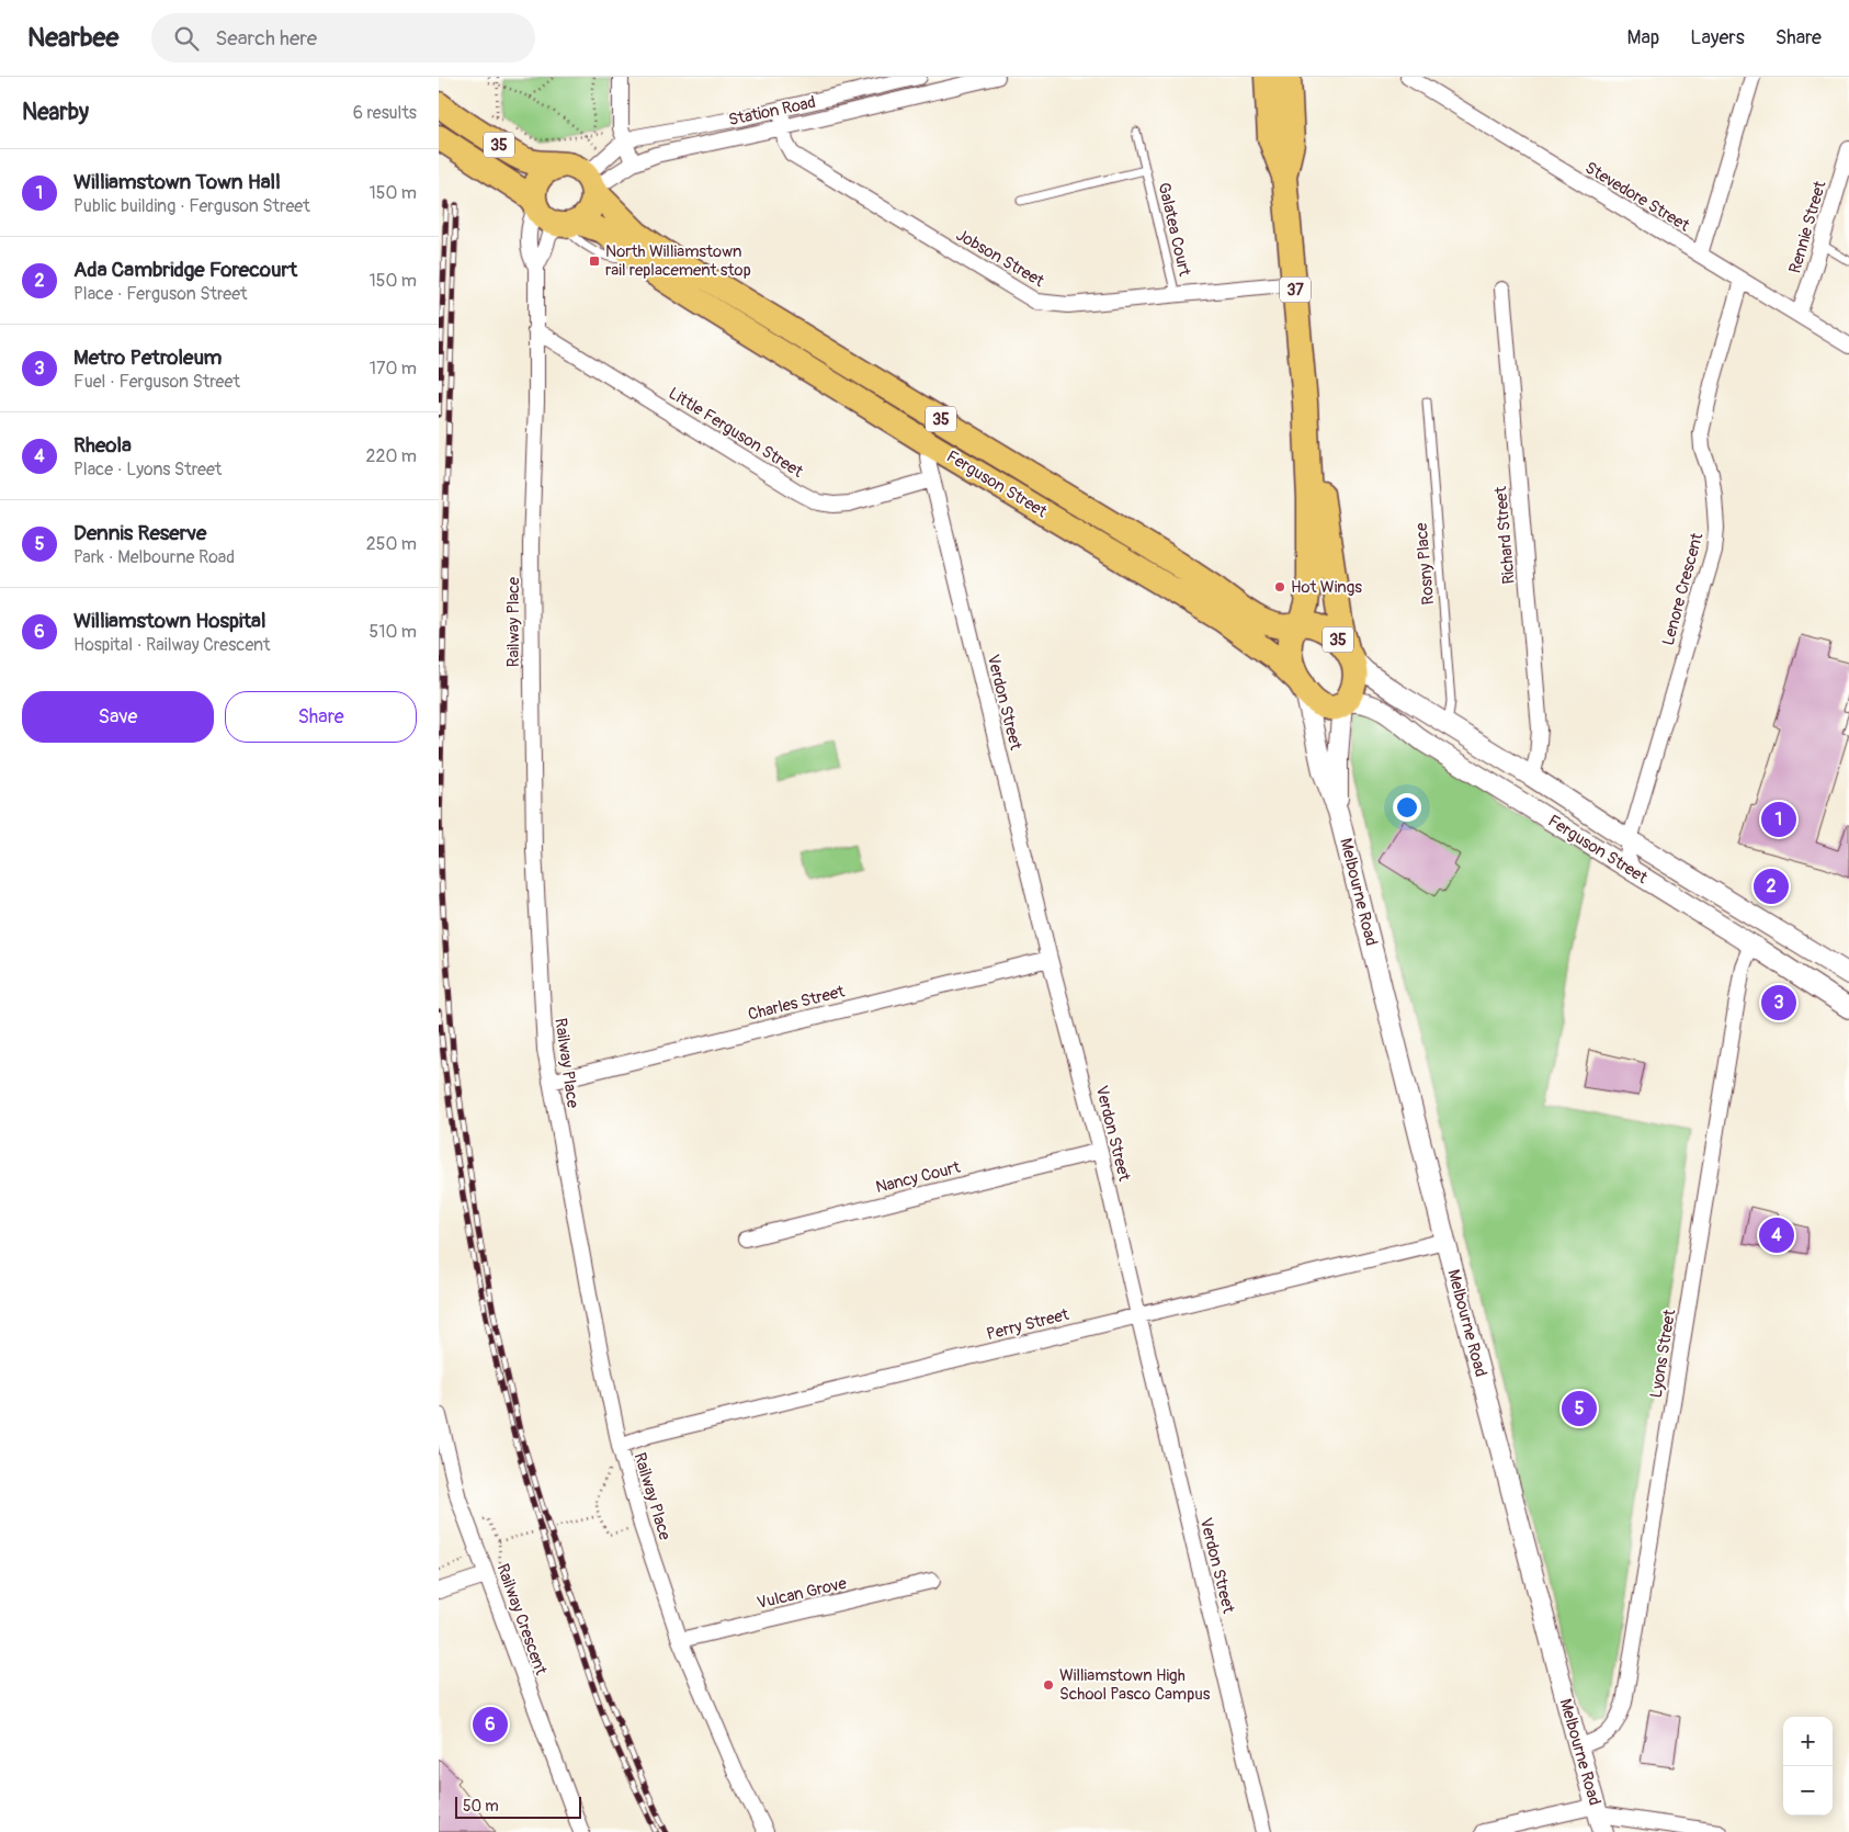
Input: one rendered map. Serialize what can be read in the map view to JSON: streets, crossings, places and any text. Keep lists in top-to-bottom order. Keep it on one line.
{"streets":{"main road":["35","37","Ferguson Street"],"street":["Station Road","Stevedore Street","Rennie Street","Jobson Street","Little Ferguson Street","Richard Street","Lenore Crescent","Railway Place","Verdon Street","Melbourne Road","Charles Street","Nancy Court","Perry Street","Lyons Street","Vulcan Grove","Railway Crescent"],"lane":["Galatea Court","Rosny Place"]},"crossings":[["Station Road","35"],["Station Road","Jobson Street"],["Station Road","Ferguson Street"],["Station Road","Railway Place"],["35","37"],["35","Ferguson Street"],["35","Railway Place"],["35","Melbourne Road"],["Stevedore Street","Rennie Street"],["Stevedore Street","Lenore Crescent"],["Galatea Court","Jobson Street"],["Jobson Street","37"],["37","Ferguson Street"],["37","Melbourne Road"],["Little Ferguson Street","Railway Place"],["Little Ferguson Street","Verdon Street"],["Ferguson Street","Richard Street"],["Ferguson Street","Rosny Place"],["Ferguson Street","Lenore Crescent"],["Ferguson Street","Railway Place"],["Ferguson Street","Verdon Street"],["Ferguson Street","Melbourne Road"],["Ferguson Street","Lyons Street"],["Railway Place","Charles Street"],["Railway Place","Perry Street"],["Railway Place","Vulcan Grove"],["Verdon Street","Charles Street"],["Verdon Street","Nancy Court"],["Verdon Street","Perry Street"],["Melbourne Road","Perry Street"],["Melbourne Road","Lyons Street"]],"places":{"transit":["North Williamstown rail replacement stop"],"other":["Hot Wings","Williamstown High School Pasco Campus"]},"scale_bar":"50 m","page":{"header":"Nearbee","search":"Search here","nav":["Map","Layers","Share"],"heading":["Nearby","6 results"],"list":[{"mark":"1","name":"Williamstown Town Hall","note":"Public building · Ferguson Street","value":"150 m"},{"mark":"2","name":"Ada Cambridge Forecourt","note":"Place · Ferguson Street","value":"150 m"},{"mark":"3","name":"Metro Petroleum","note":"Fuel · Ferguson Street","value":"170 m"},{"mark":"4","name":"Rheola","note":"Place · Lyons Street","value":"220 m"},{"mark":"5","name":"Dennis Reserve","note":"Park · Melbourne Road","value":"250 m"},{"mark":"6","name":"Williamstown Hospital","note":"Hospital · Railway Crescent","value":"510 m"}],"buttons":["Save","Share"],"pins":["1","2","3","4","5","6"],"map_buttons":["+","−"],"scale":"50 m"}}
